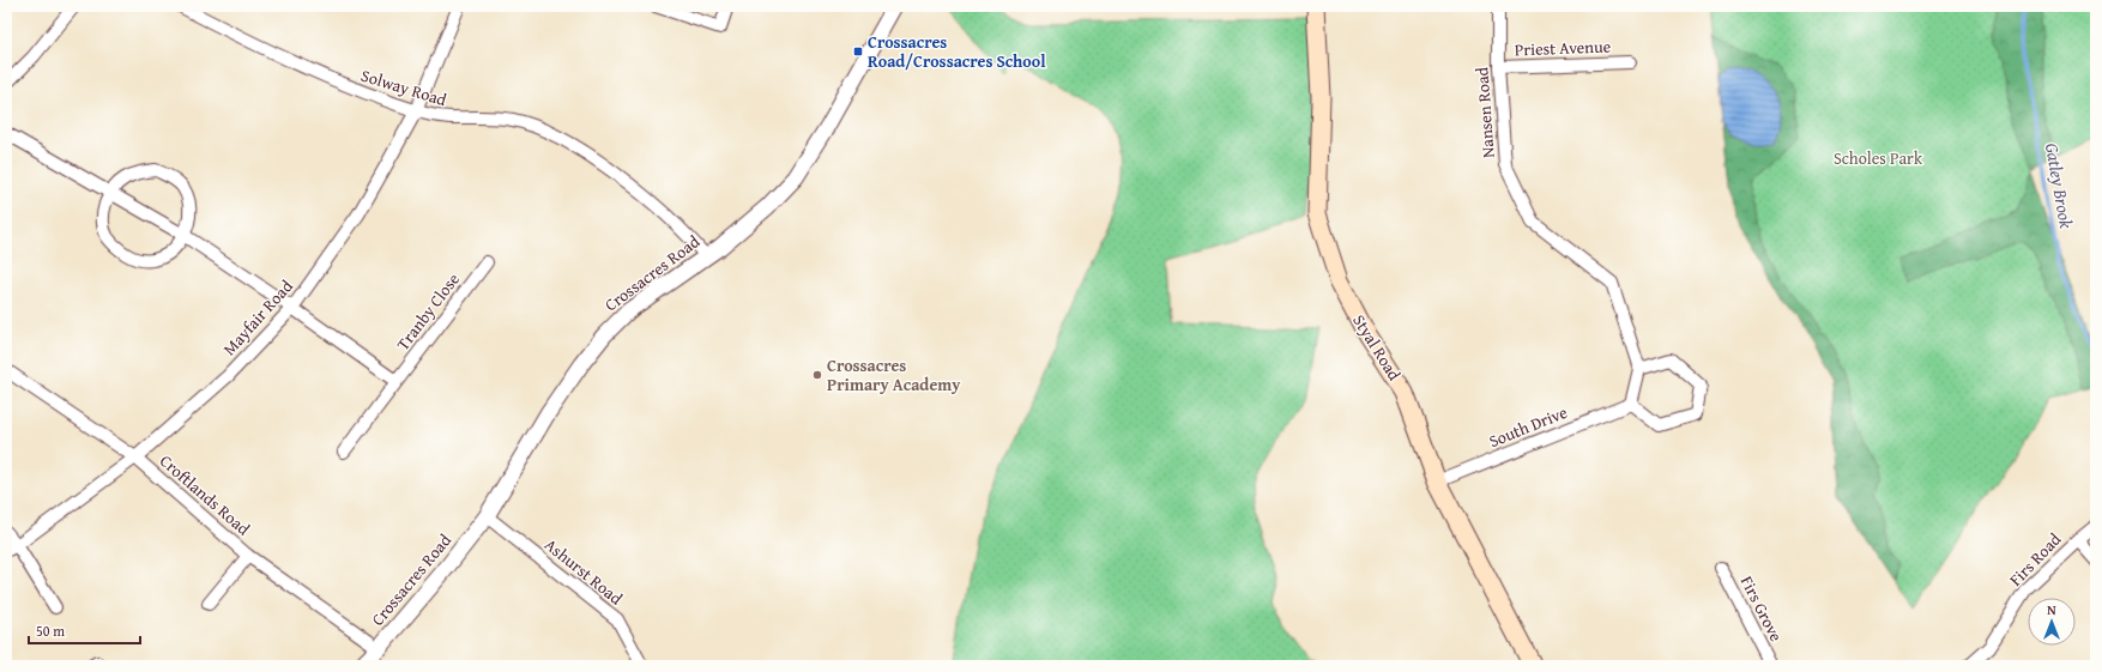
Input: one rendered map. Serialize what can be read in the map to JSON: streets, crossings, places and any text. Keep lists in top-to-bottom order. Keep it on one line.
{"streets":{"main road":["Styal Road"],"street":["Priest Avenue","Solway Road","Nansen Road","Crossacres Road","Tranby Close","Mayfair Road","South Drive","Croftlands Road","Firs Road","Ashurst Road","Firs Grove"]},"crossings":[["Priest Avenue","Nansen Road"],["Solway Road","Crossacres Road"],["Solway Road","Mayfair Road"],["Nansen Road","South Drive"],["Crossacres Road","Croftlands Road"],["Crossacres Road","Ashurst Road"],["Mayfair Road","Croftlands Road"],["Styal Road","South Drive"]],"water":["Gatley Brook"],"parks":["Scholes Park"],"places":{"transit":["Crossacres Road/Crossacres School"],"other":["Crossacres Primary Academy"]},"scale_bar":"50 m","north":"top"}
